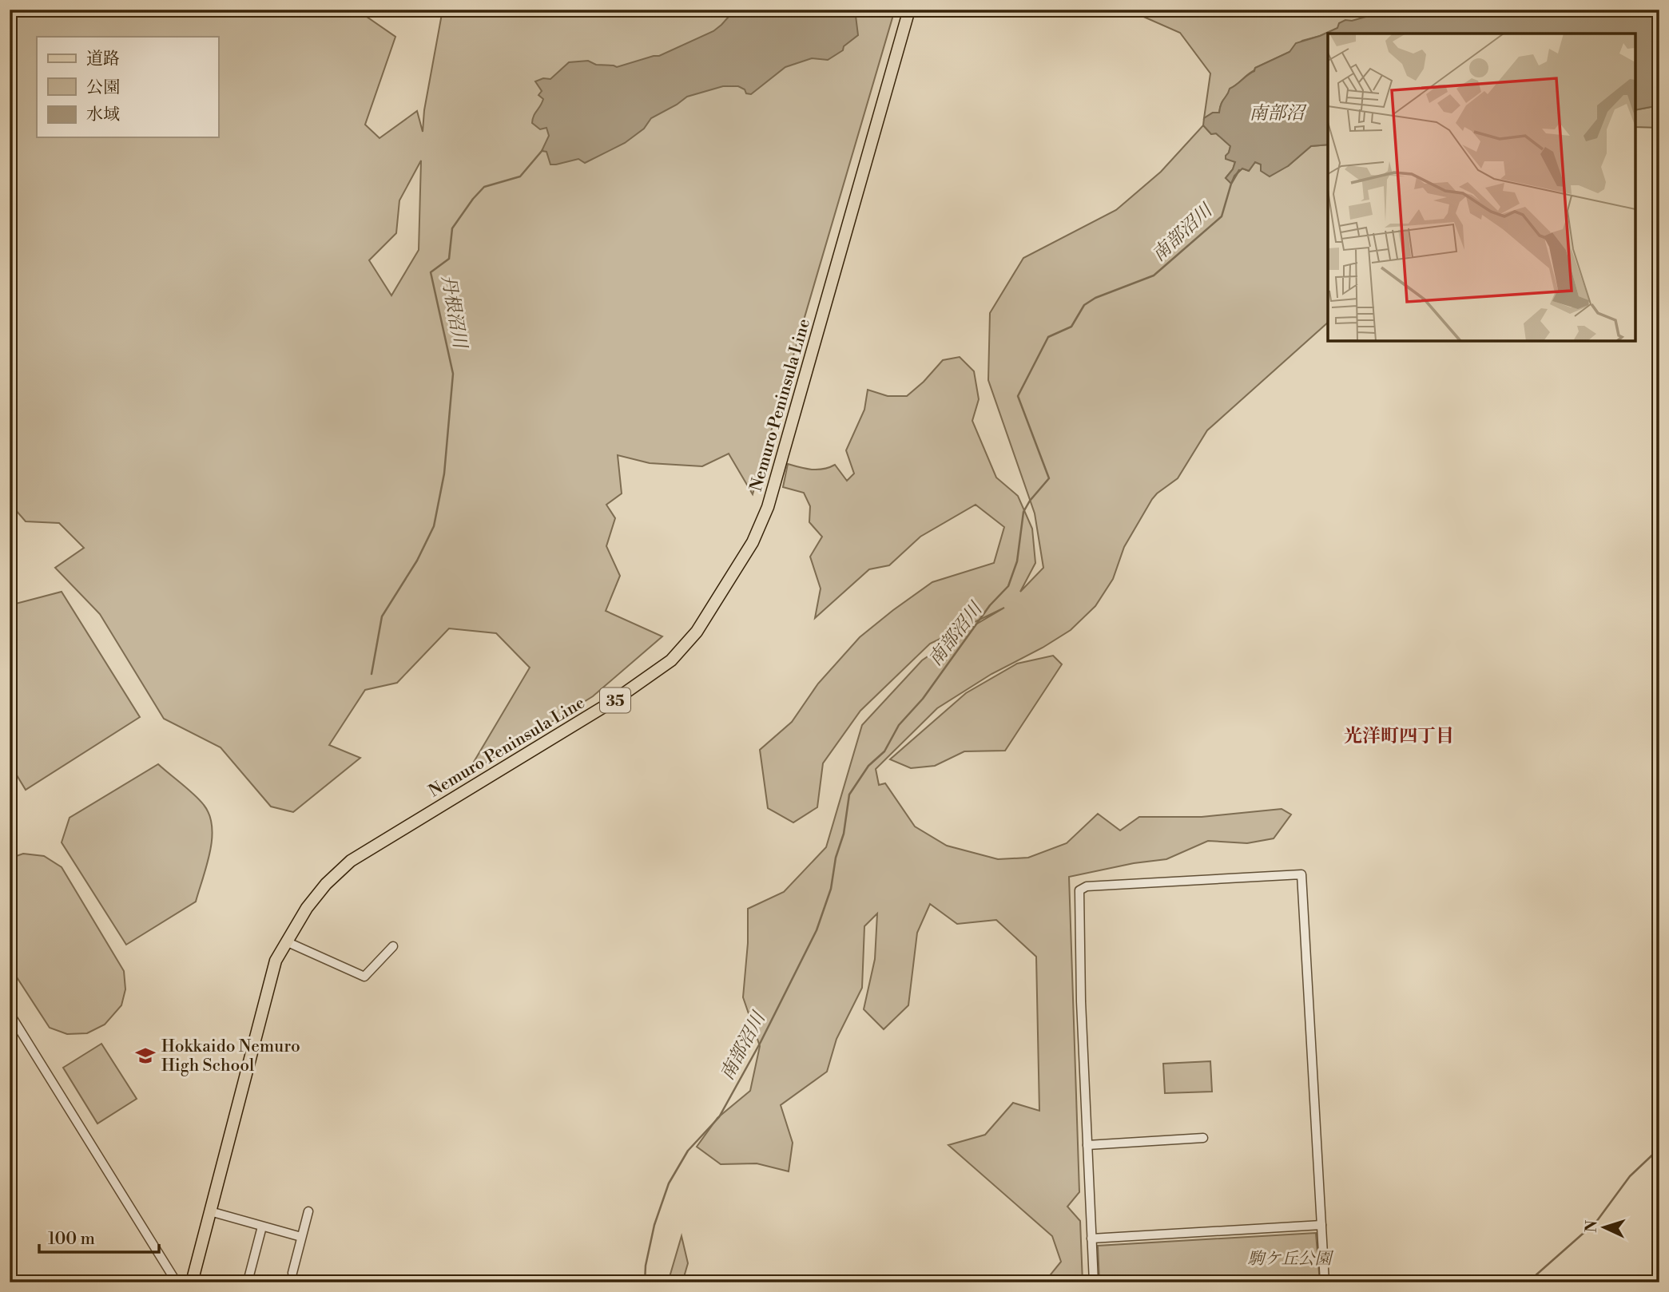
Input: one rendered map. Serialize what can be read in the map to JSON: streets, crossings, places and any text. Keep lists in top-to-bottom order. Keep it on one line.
{"streets":{"main road":["Nemuro Peninsula Line","35"]},"districts":["光洋町四丁目"],"water":["南部沼","南部沼川","丹根沼川"],"parks":["駒ケ丘公園"],"places":{"school or university":["Hokkaido Nemuro High School"]},"legend":["道路","公園","水域"],"scale_bar":"100 m","north":"left"}
